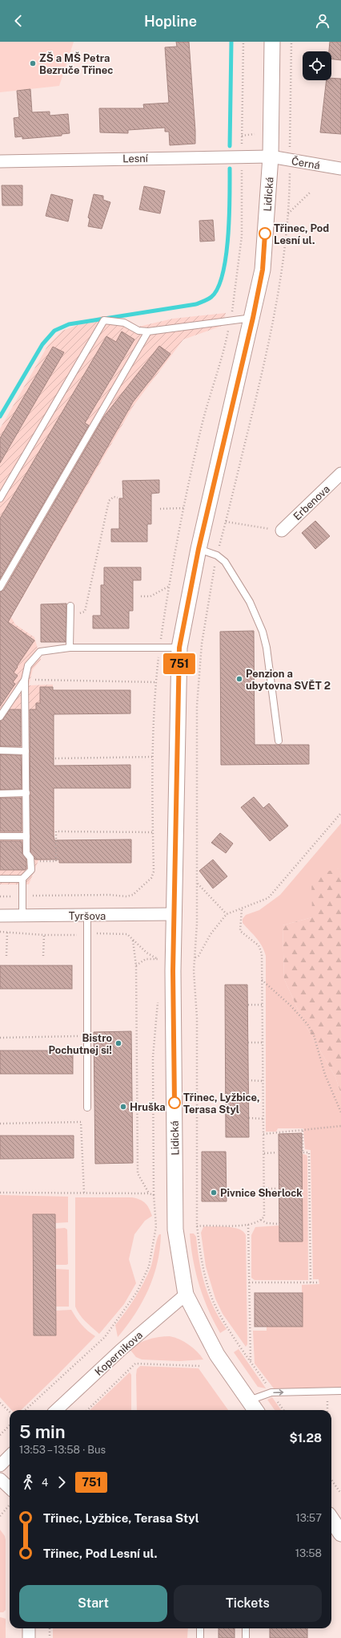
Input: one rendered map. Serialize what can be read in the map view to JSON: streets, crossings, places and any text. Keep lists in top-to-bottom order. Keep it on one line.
{"streets":{"street":["Lesní","Černá","Lidická","Erbenova","Tyršova","Kopernikova"]},"crossings":[["Lesní","Černá"],["Lesní","Lidická"],["Černá","Lidická"],["Lidická","Tyršova"],["Lidická","Kopernikova"]],"places":["ZŠ a MŠ Petra Bezruče Třinec","Třinec, Pod Lesní ul.","Penzion a ubytovna SVĚT 2","Bistro Pochutnej si!","Třinec, Lyžbice, Terasa Styl","Hruška","Pivnice Sherlock"],"lines":["bus line 751"],"page":{"header":"Hopline","on_map":"751","heading":["5 min","13:53 – 13:58 · Bus","$1.28"],"legs":["4","751"],"list":[{"name":"Třinec, Lyžbice, Terasa Styl","value":"13:57"},{"name":"Třinec, Pod Lesní ul.","value":"13:58"}],"buttons":["Start","Tickets"]}}
